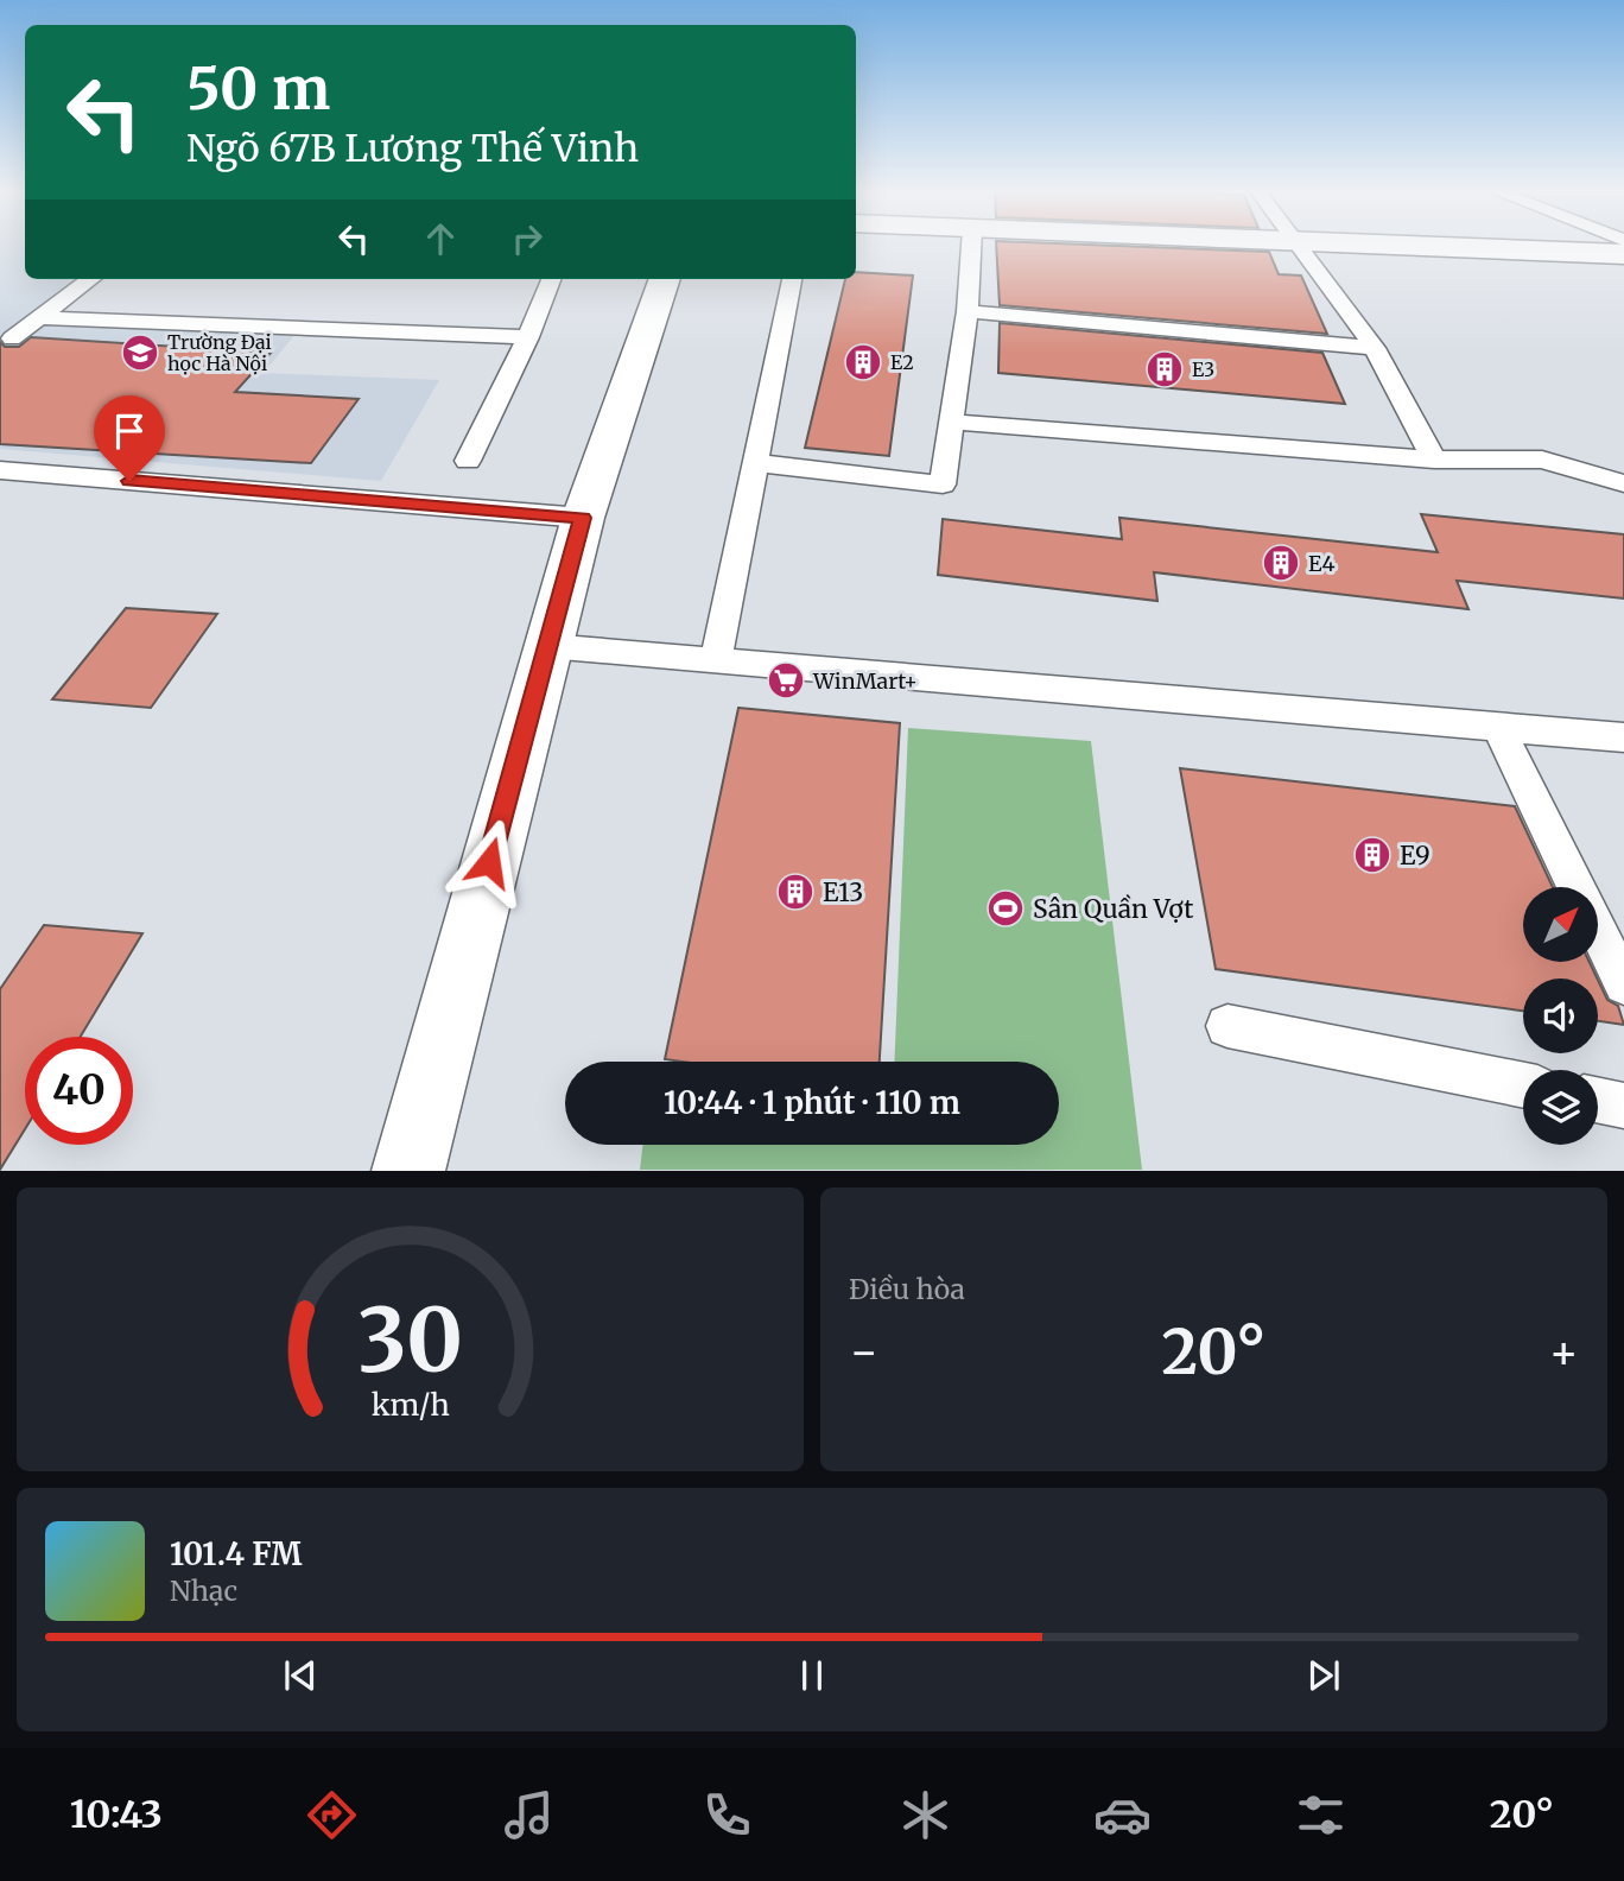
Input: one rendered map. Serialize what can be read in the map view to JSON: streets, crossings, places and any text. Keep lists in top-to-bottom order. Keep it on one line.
{"places":{"school or university":["Trường Đại học Hà Nội"],"building":["E2","E3","E4","E9","E13"],"supermarket":["WinMart+"],"sports":["Sân Quần Vợt"]},"north":"top right","page":{"turn":["50 m","Ngõ 67B Lương Thế Vinh"],"limit":"40","trip":"10:44 · 1 phút · 110 m","tile":"Điều hòa","heat":["−","20°","+"],"song":["101.4 FM","Nhạc"],"tabs":["10:43","20°"],"gauge":["30","km/h"]}}
